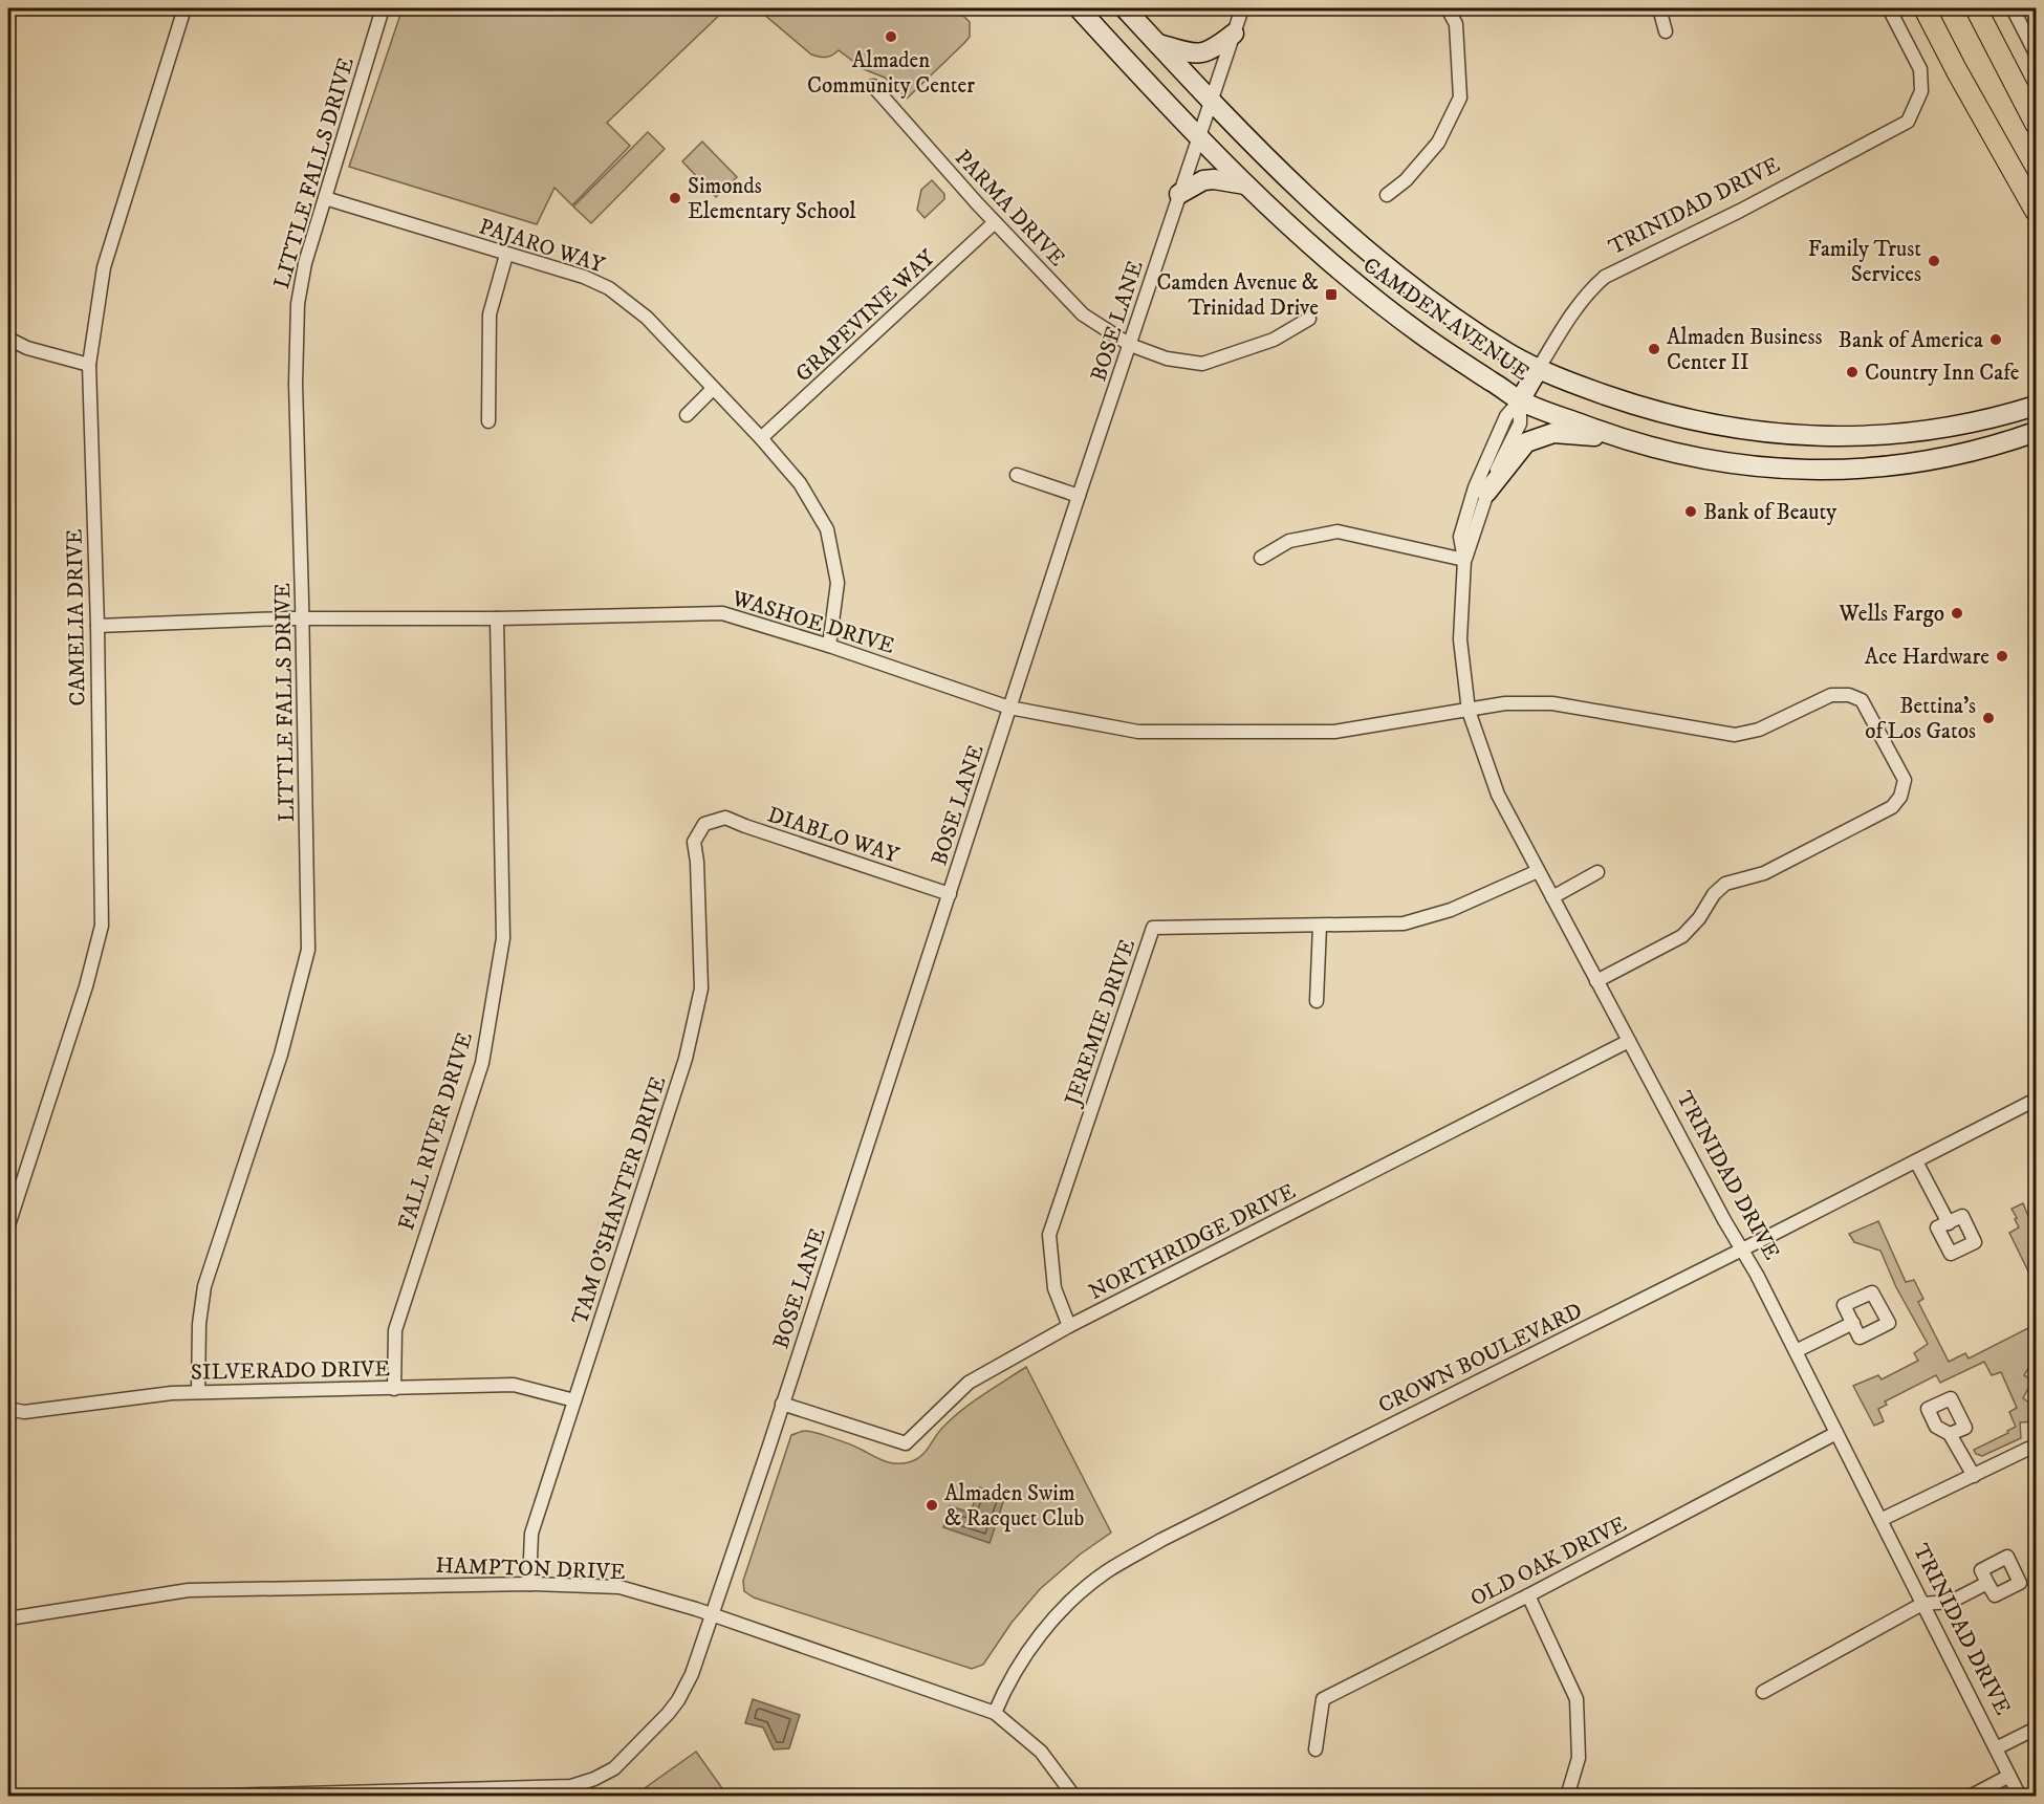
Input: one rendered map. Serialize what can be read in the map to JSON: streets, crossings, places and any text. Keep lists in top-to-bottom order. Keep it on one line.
{"streets":{"main road":["TRINIDAD DRIVE","CAMDEN AVENUE"],"street":["LITTLE FALLS DRIVE","PARMA DRIVE","PAJARO WAY","GRAPEVINE WAY","BOSE LANE","CAMELIA DRIVE","WASHOE DRIVE","DIABLO WAY","JEREMIE DRIVE","FALL RIVER DRIVE","TAM O'SHANTER DRIVE","NORTHRIDGE DRIVE","CROWN BOULEVARD","SILVERADO DRIVE","OLD OAK DRIVE","HAMPTON DRIVE"]},"crossings":[["LITTLE FALLS DRIVE","PAJARO WAY"],["LITTLE FALLS DRIVE","WASHOE DRIVE"],["LITTLE FALLS DRIVE","SILVERADO DRIVE"],["TRINIDAD DRIVE","CAMDEN AVENUE"],["TRINIDAD DRIVE","WASHOE DRIVE"],["TRINIDAD DRIVE","JEREMIE DRIVE"],["TRINIDAD DRIVE","NORTHRIDGE DRIVE"],["TRINIDAD DRIVE","CROWN BOULEVARD"],["TRINIDAD DRIVE","OLD OAK DRIVE"],["PARMA DRIVE","GRAPEVINE WAY"],["PARMA DRIVE","BOSE LANE"],["PAJARO WAY","GRAPEVINE WAY"],["PAJARO WAY","WASHOE DRIVE"],["CAMDEN AVENUE","BOSE LANE"],["BOSE LANE","WASHOE DRIVE"],["BOSE LANE","DIABLO WAY"],["BOSE LANE","NORTHRIDGE DRIVE"],["BOSE LANE","HAMPTON DRIVE"],["CAMELIA DRIVE","WASHOE DRIVE"],["WASHOE DRIVE","FALL RIVER DRIVE"],["DIABLO WAY","TAM O'SHANTER DRIVE"],["JEREMIE DRIVE","NORTHRIDGE DRIVE"],["FALL RIVER DRIVE","SILVERADO DRIVE"],["TAM O'SHANTER DRIVE","SILVERADO DRIVE"],["TAM O'SHANTER DRIVE","HAMPTON DRIVE"],["CROWN BOULEVARD","HAMPTON DRIVE"]],"places":{"other":["Almaden Community Center","Simonds Elementary School","Family Trust Services","Bank of America","Almaden Business Center II","Country Inn Cafe","Bank of Beauty","Wells Fargo","Ace Hardware","Bettina's of Los Gatos","Almaden Swim & Racquet Club"],"transit":["Camden Avenue & Trinidad Drive"]}}
